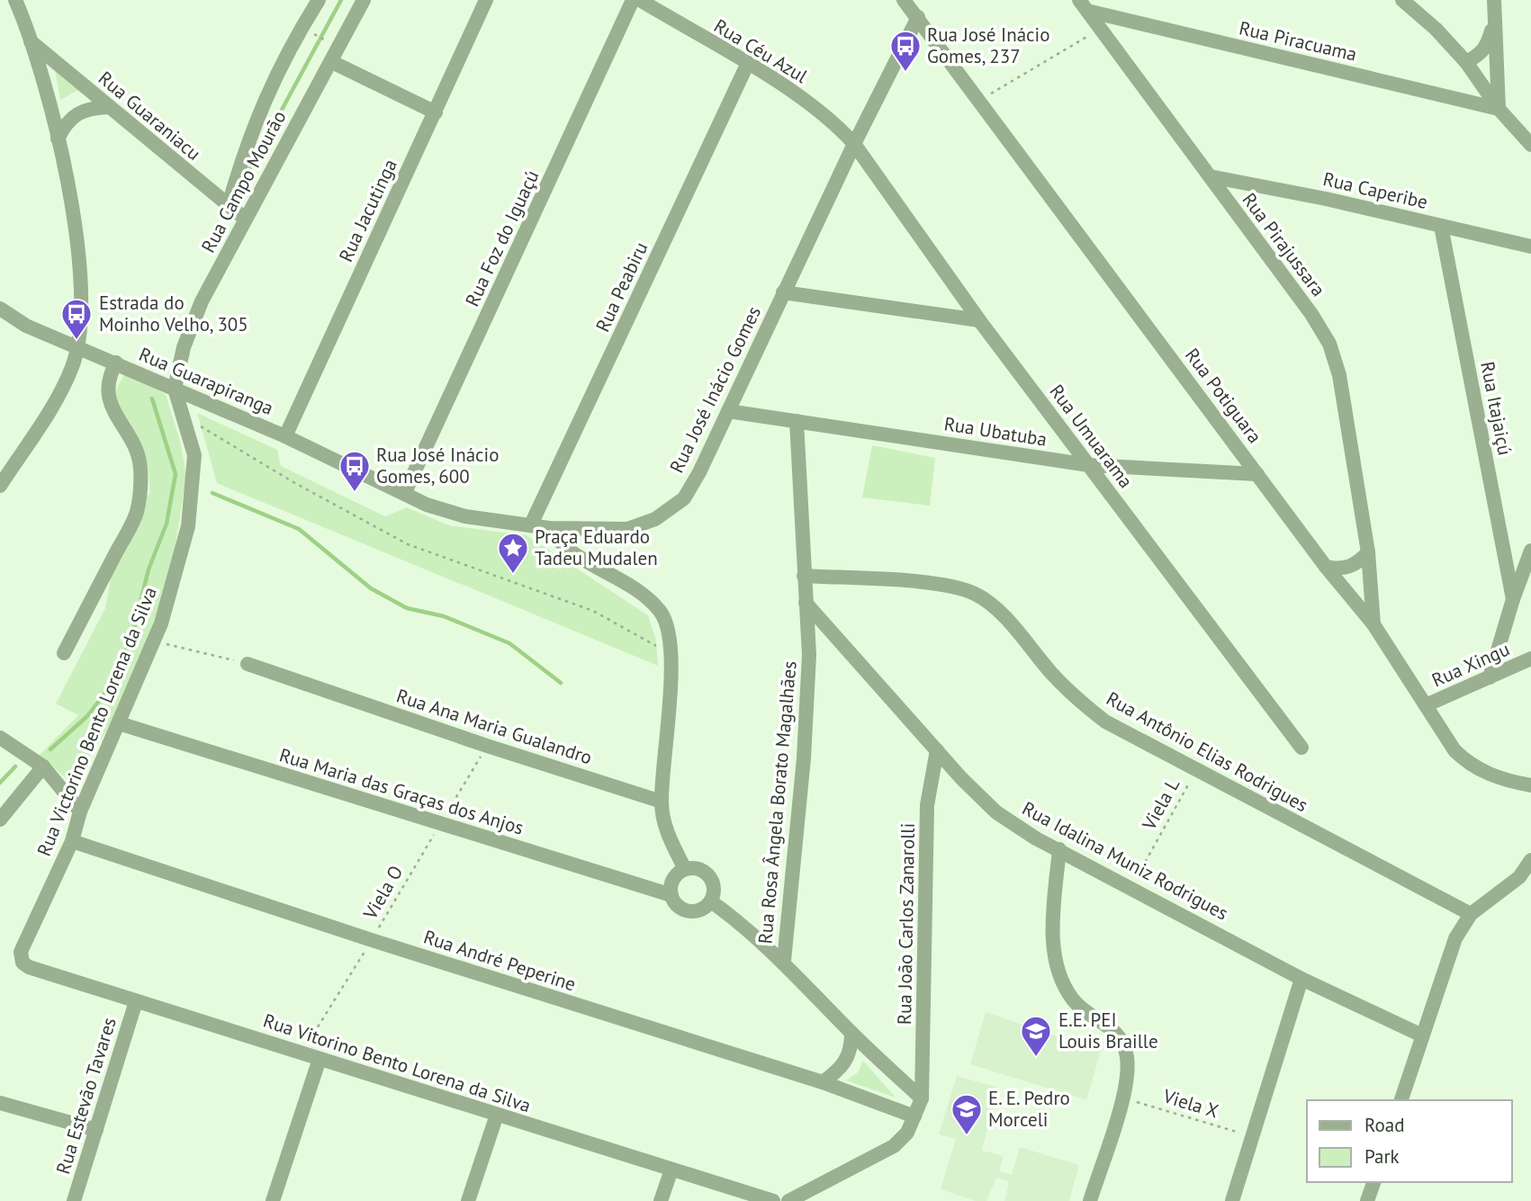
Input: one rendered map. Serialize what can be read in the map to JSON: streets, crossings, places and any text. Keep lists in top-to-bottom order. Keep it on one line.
{"streets":{"street":["Rua Piracuama","Rua Céu Azul","Rua Guaraniacu","Rua Campo Mourão","Rua Caperibe","Rua Jacutinga","Rua Foz do Iguaçú","Rua Pirajussara","Rua Peabiru","Rua Guarapiranga","Rua José Inácio Gomes","Rua Potiguara","Rua Itajaiçú","Rua Ubatuba","Rua Umuarama","Rua Xingu","Rua Victorino Bento Lorena da Silva","Rua Ana Maria Gualandro","Rua Antônio Elias Rodrigues","Rua Maria das Graças dos Anjos","Rua Rosa Ângela Borato Magalhães","Rua Idalina Muniz Rodrigues","Rua João Carlos Zanarolli","Rua André Peperine","Rua Vitorino Bento Lorena da Silva","Rua Estevão Tavares"],"path":["Viela L","Viela O","Viela X"]},"crossings":[["Rua Piracuama","Rua Pirajussara"],["Rua Céu Azul","Rua Peabiru"],["Rua Céu Azul","Rua José Inácio Gomes"],["Rua Céu Azul","Rua Umuarama"],["Rua Guaraniacu","Rua Campo Mourão"],["Rua Campo Mourão","Rua Guarapiranga"],["Rua Campo Mourão","Rua Victorino Bento Lorena da Silva"],["Rua Caperibe","Rua Pirajussara"],["Rua Caperibe","Rua Itajaiçú"],["Rua Jacutinga","Rua Guarapiranga"],["Rua Jacutinga","Rua José Inácio Gomes"],["Rua Foz do Iguaçú","Rua José Inácio Gomes"],["Rua Pirajussara","Rua Potiguara"],["Rua Peabiru","Rua José Inácio Gomes"],["Rua Guarapiranga","Rua José Inácio Gomes"],["Rua Guarapiranga","Rua Victorino Bento Lorena da Silva"],["Rua José Inácio Gomes","Rua Potiguara"],["Rua José Inácio Gomes","Rua Ubatuba"],["Rua José Inácio Gomes","Rua Umuarama"],["Rua Potiguara","Rua Ubatuba"],["Rua Potiguara","Rua Xingu"],["Rua Ubatuba","Rua Umuarama"],["Rua Ubatuba","Rua Rosa Ângela Borato Magalhães"],["Rua Victorino Bento Lorena da Silva","Rua Maria das Graças dos Anjos"],["Rua Victorino Bento Lorena da Silva","Rua André Peperine"],["Rua Victorino Bento Lorena da Silva","Rua Vitorino Bento Lorena da Silva"],["Rua Ana Maria Gualandro","Viela O"],["Rua Antônio Elias Rodrigues","Rua Rosa Ângela Borato Magalhães"],["Rua Antônio Elias Rodrigues","Viela L"],["Rua Maria das Graças dos Anjos","Viela O"],["Rua Rosa Ângela Borato Magalhães","Rua Idalina Muniz Rodrigues"],["Viela L","Rua Idalina Muniz Rodrigues"],["Rua Idalina Muniz Rodrigues","Rua João Carlos Zanarolli"],["Viela O","Rua André Peperine"],["Viela O","Rua Vitorino Bento Lorena da Silva"],["Rua Vitorino Bento Lorena da Silva","Rua Estevão Tavares"]],"places":{"bus stop":["Rua José Inácio Gomes, 237","Estrada do Moinho Velho, 305","Rua José Inácio Gomes, 600"],"place":["Praça Eduardo Tadeu Mudalen"],"school or university":["E.E. PEI Louis Braille","E. E. Pedro Morceli"]},"legend":["Road","Park"]}
